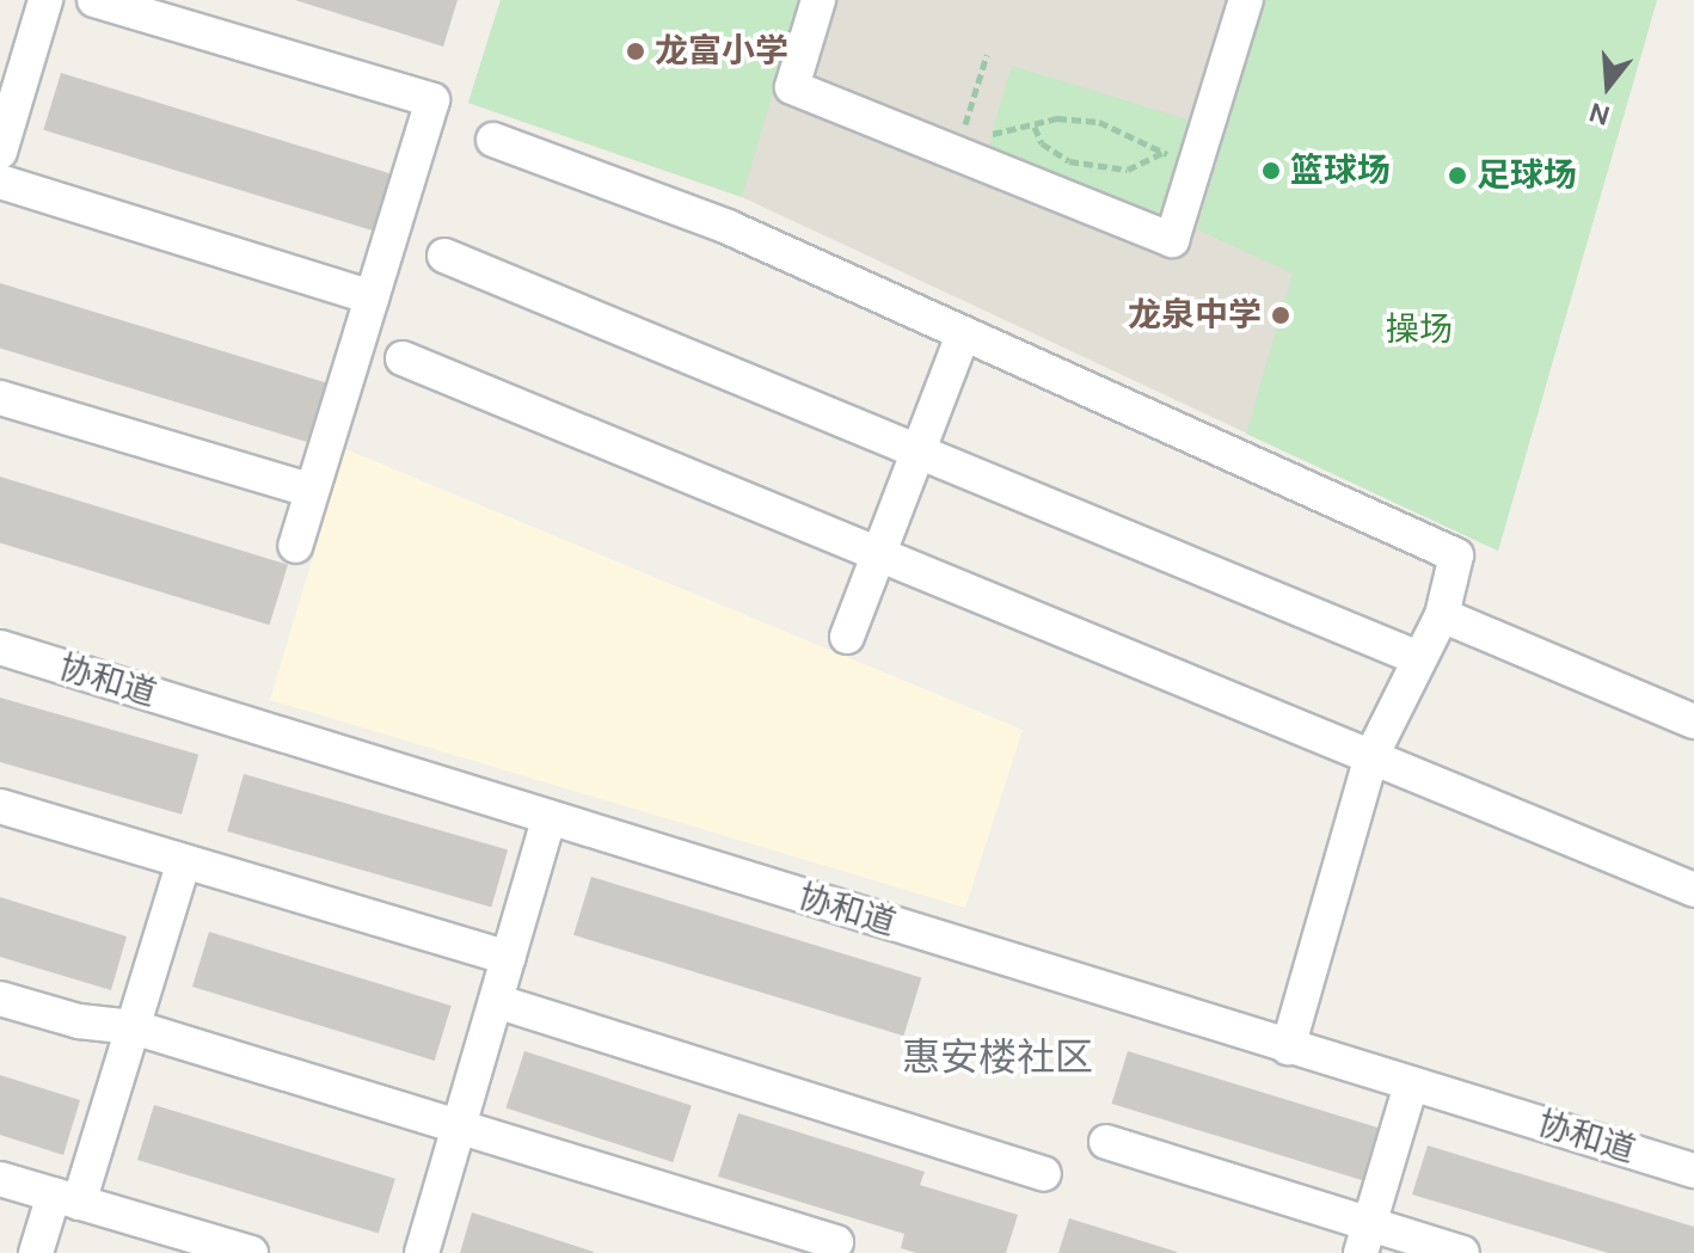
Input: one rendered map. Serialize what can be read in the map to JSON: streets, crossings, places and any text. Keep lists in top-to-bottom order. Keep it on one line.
{"streets":{"street":["协和道"]},"districts":["惠安楼社区"],"parks":["操场"],"places":["龙富小学","篮球场","足球场","龙泉中学"],"north":"bottom"}
